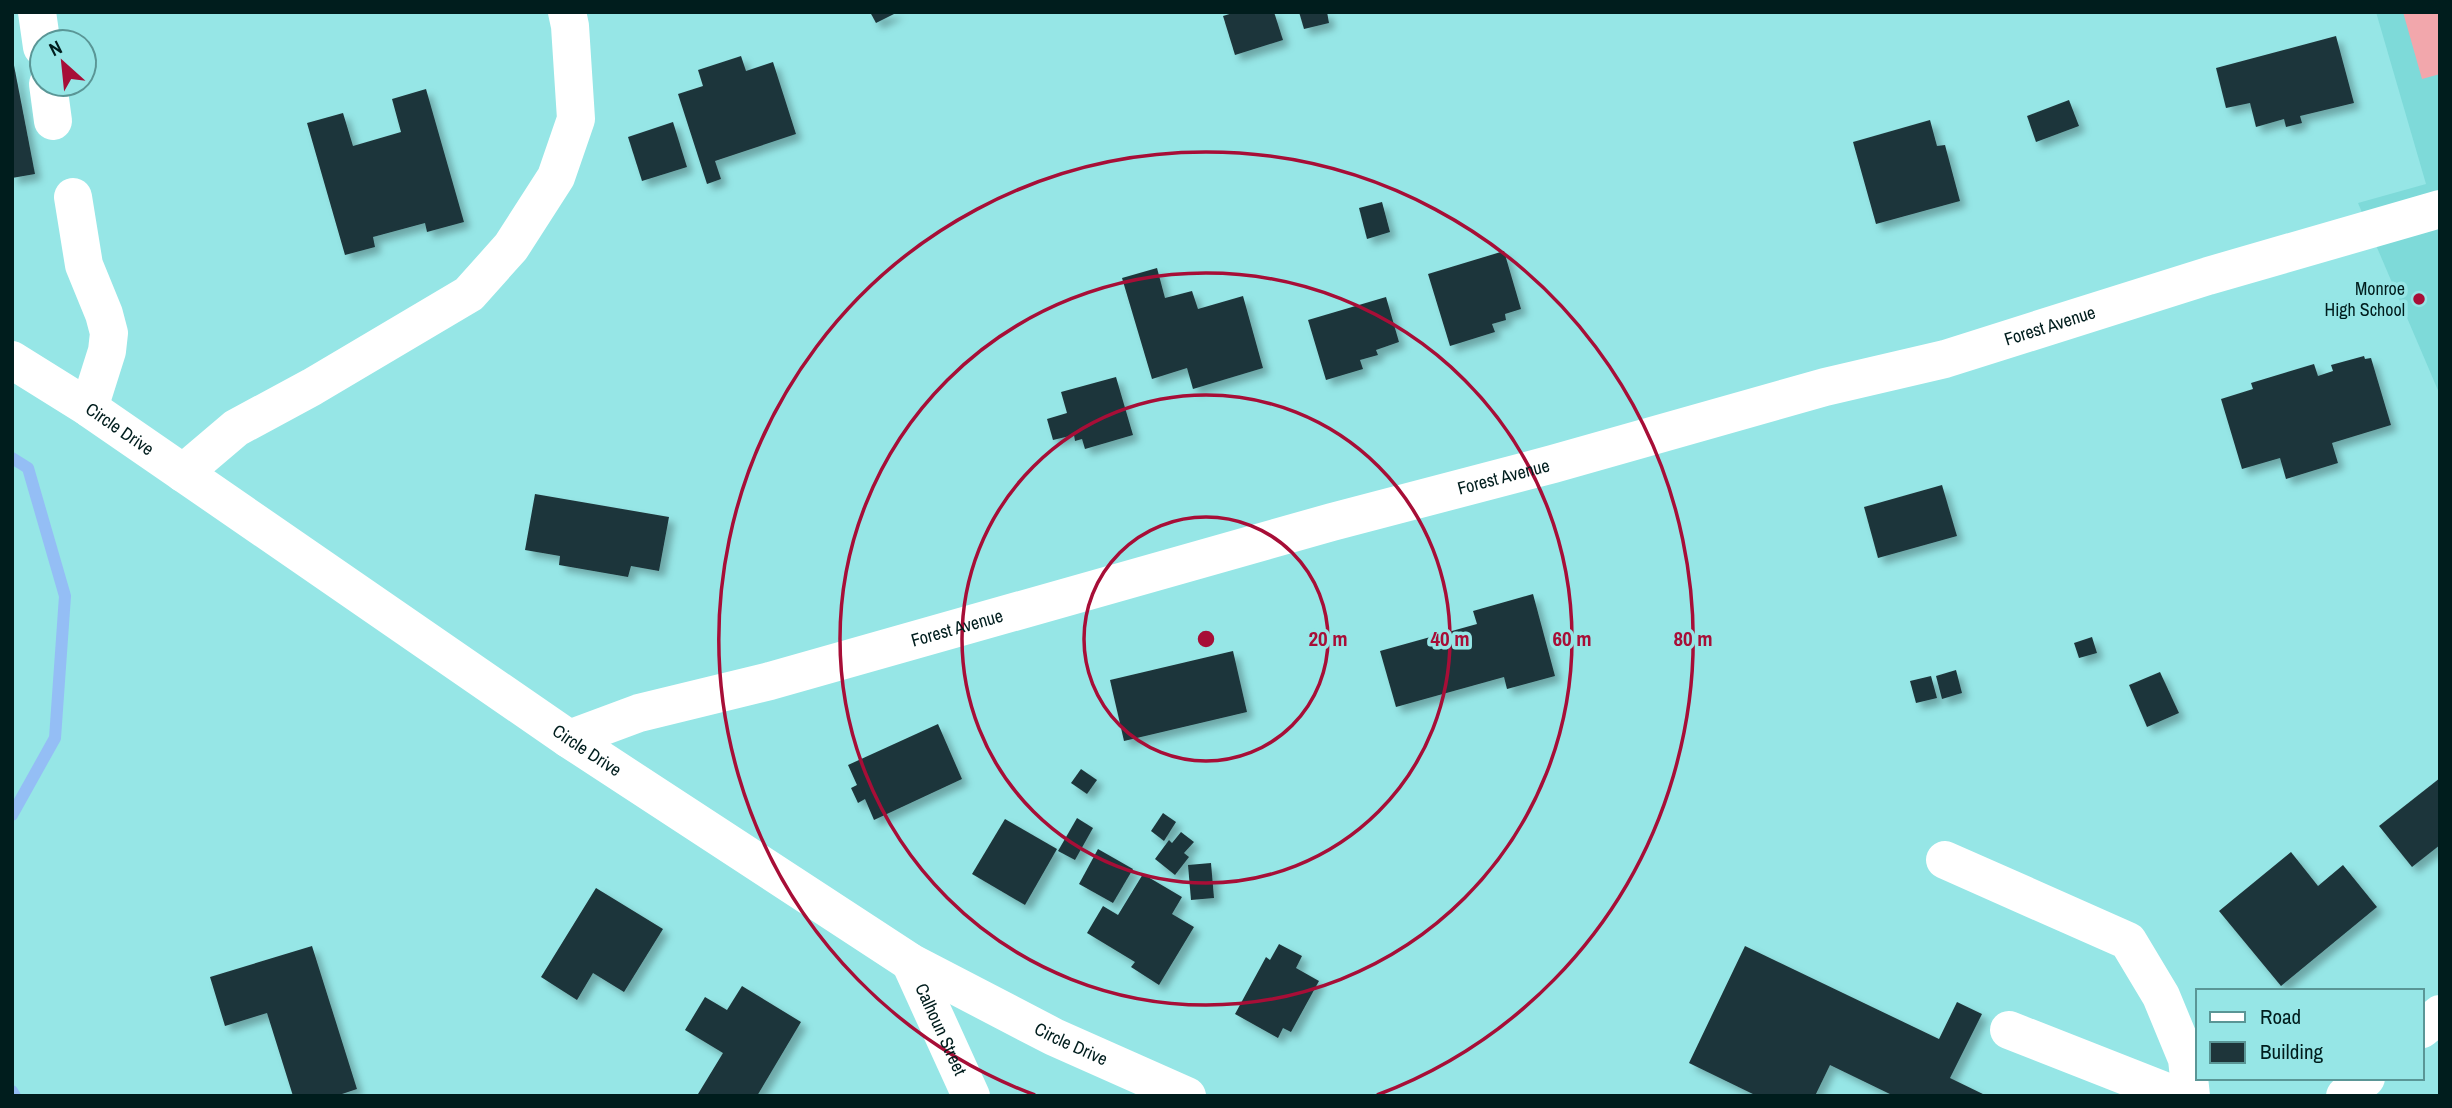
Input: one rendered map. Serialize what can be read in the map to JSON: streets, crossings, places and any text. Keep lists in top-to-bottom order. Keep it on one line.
{"streets":{"street":["Forest Avenue","Circle Drive","Calhoun Street"]},"crossings":[["Forest Avenue","Circle Drive"],["Circle Drive","Calhoun Street"]],"places":["Monroe High School"],"legend":["Road","Building"],"north":"top left","rings":["20 m","40 m","60 m","80 m"]}
